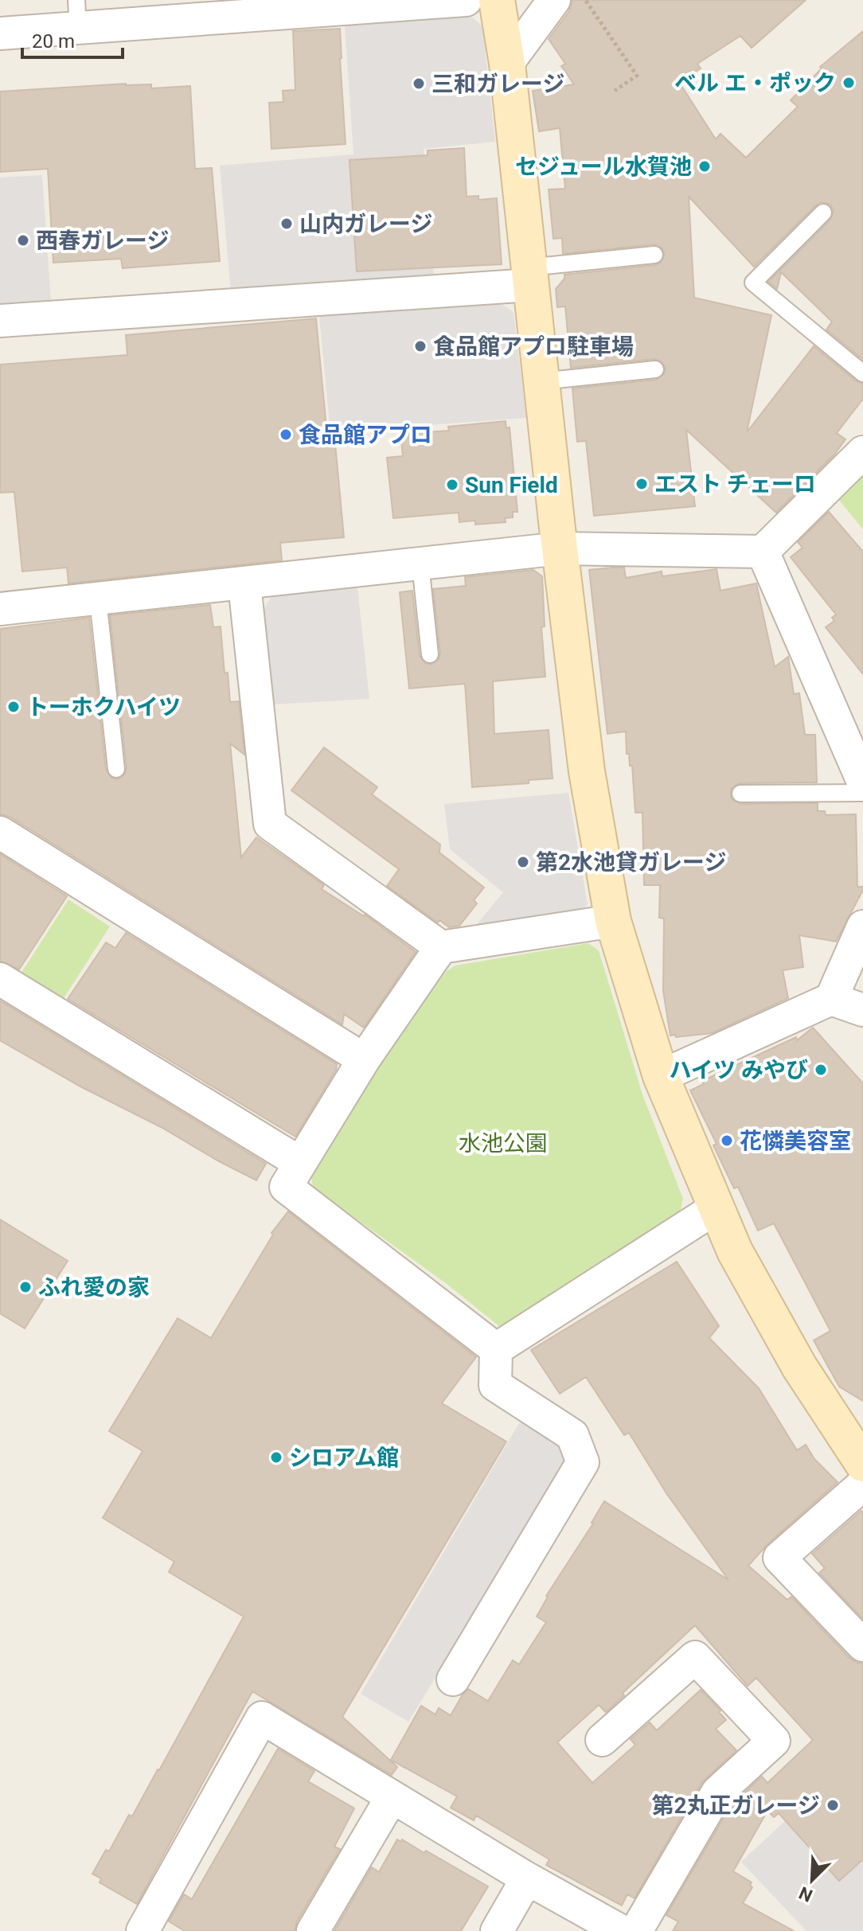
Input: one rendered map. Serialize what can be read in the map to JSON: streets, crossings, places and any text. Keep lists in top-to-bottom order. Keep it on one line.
{"parks":["水池公園"],"places":["ベル エ・ポック","三和ガレージ","セジュール水賀池","山内ガレージ","西春ガレージ","食品館アプロ駐車場","食品館アプロ","エスト チェーロ","Sun Field","トーホクハイツ","第2水池貸ガレージ","ハイツ みやび","花憐美容室","ふれ愛の家","シロアム館","第2丸正ガレージ"],"scale_bar":"20 m","north":"bottom left"}
